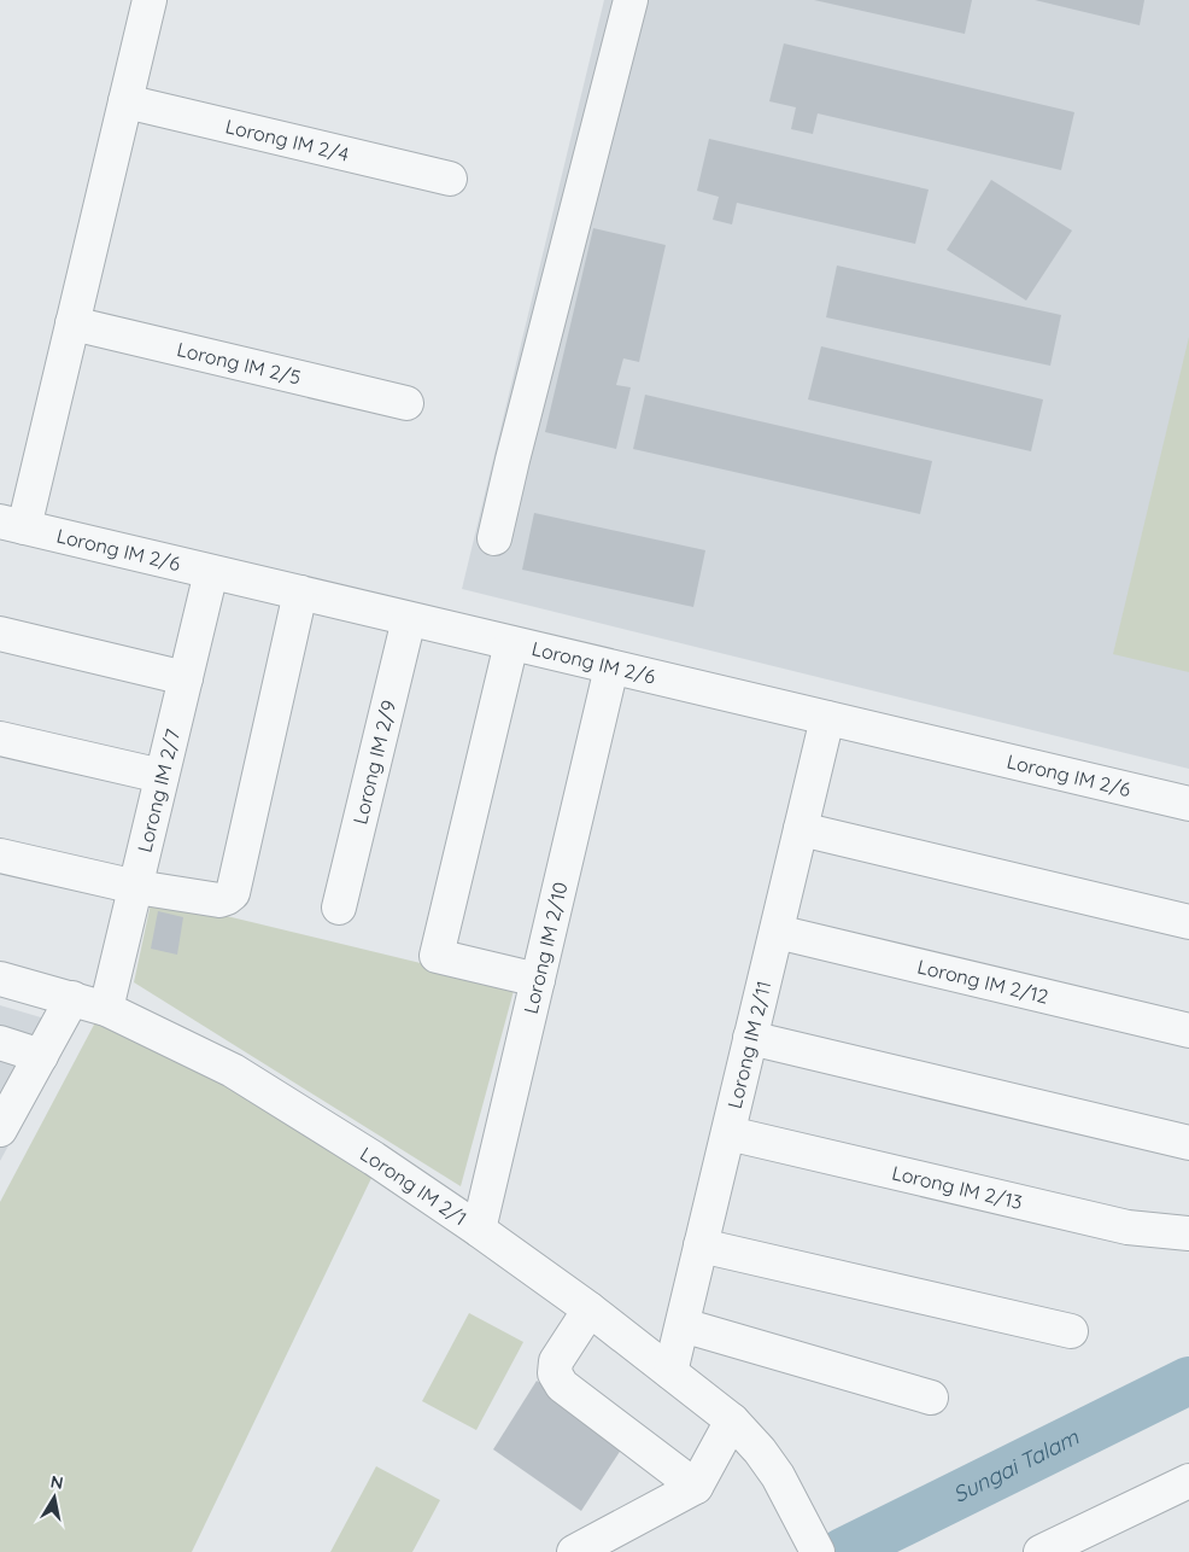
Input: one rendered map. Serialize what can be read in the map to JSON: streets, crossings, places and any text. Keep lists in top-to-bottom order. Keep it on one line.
{"streets":{"street":["Lorong IM 2/4","Lorong IM 2/5","Lorong IM 2/6","Lorong IM 2/9","Lorong IM 2/7","Lorong IM 2/10","Lorong IM 2/12","Lorong IM 2/11","Lorong IM 2/1","Lorong IM 2/13"]},"crossings":[["Lorong IM 2/6","Lorong IM 2/9"],["Lorong IM 2/6","Lorong IM 2/7"],["Lorong IM 2/6","Lorong IM 2/10"],["Lorong IM 2/6","Lorong IM 2/11"],["Lorong IM 2/7","Lorong IM 2/1"],["Lorong IM 2/10","Lorong IM 2/1"],["Lorong IM 2/12","Lorong IM 2/11"],["Lorong IM 2/11","Lorong IM 2/1"],["Lorong IM 2/11","Lorong IM 2/13"]],"water":["Sungai Talam"],"north":"top"}
